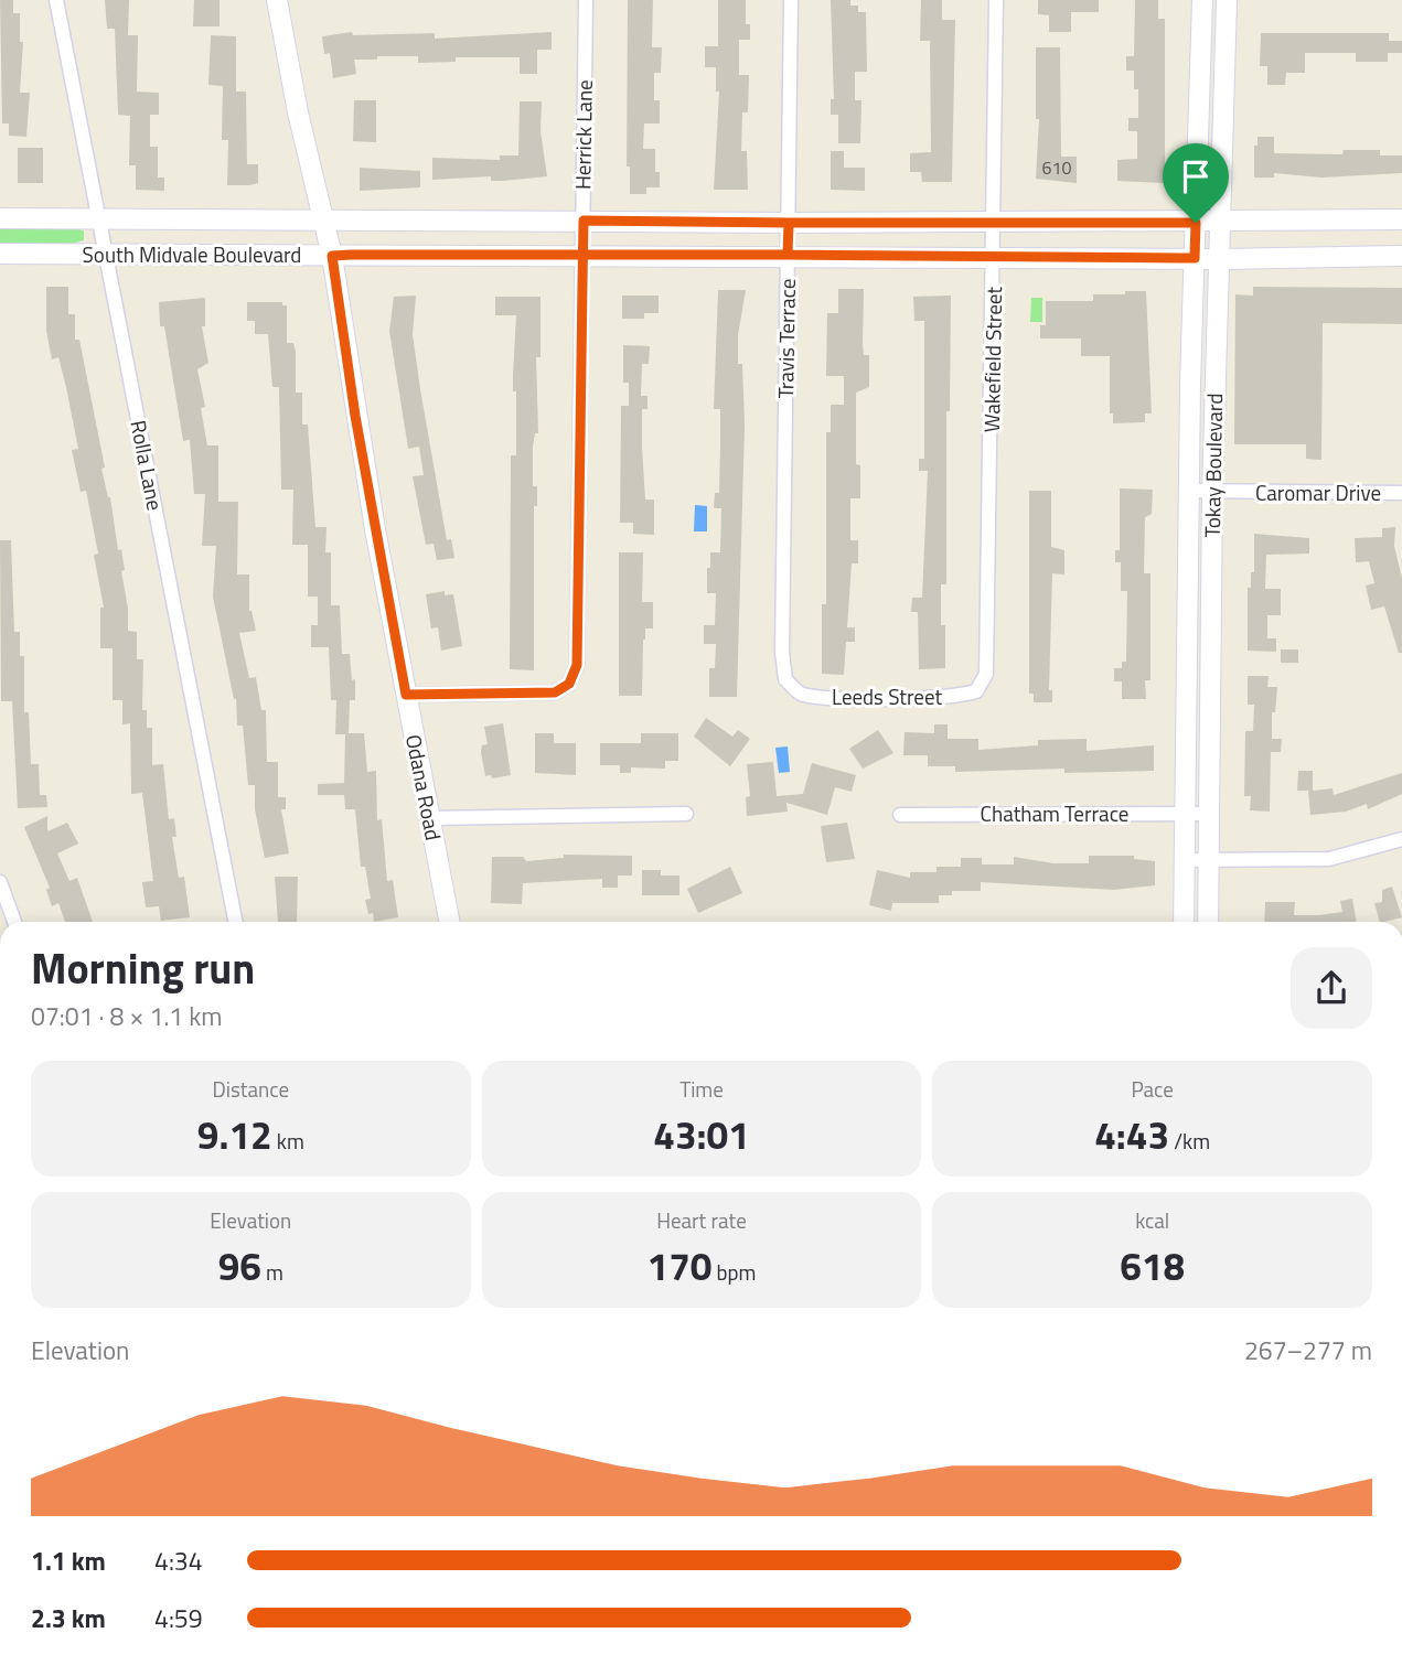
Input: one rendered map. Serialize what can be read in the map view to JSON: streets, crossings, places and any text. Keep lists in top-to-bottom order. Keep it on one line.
{"streets":{"street":["Herrick Lane","South Midvale Boulevard","Travis Terrace","Wakefield Street","Rolla Lane","Tokay Boulevard","Caromar Drive","Leeds Street","Odana Road","Chatham Terrace"]},"crossings":[["Herrick Lane","South Midvale Boulevard"],["Herrick Lane","Odana Road"],["South Midvale Boulevard","Travis Terrace"],["South Midvale Boulevard","Wakefield Street"],["South Midvale Boulevard","Rolla Lane"],["South Midvale Boulevard","Tokay Boulevard"],["South Midvale Boulevard","Odana Road"],["Travis Terrace","Leeds Street"],["Wakefield Street","Leeds Street"],["Tokay Boulevard","Caromar Drive"],["Tokay Boulevard","Chatham Terrace"]],"house_numbers":["610"],"page":{"heading":["Morning run","07:01 · 8 × 1.1 km"],"stats":[["Distance","9.12 km"],["Time","43:01"],["Pace","4:43 /km"],["Elevation","96 m"],["Heart rate","170 bpm"],["kcal","618"]],"chart":["Elevation","267–277 m"],"list":[{"name":"1.1 km","note":"4:34"},{"name":"2.3 km","note":"4:59"}]}}
